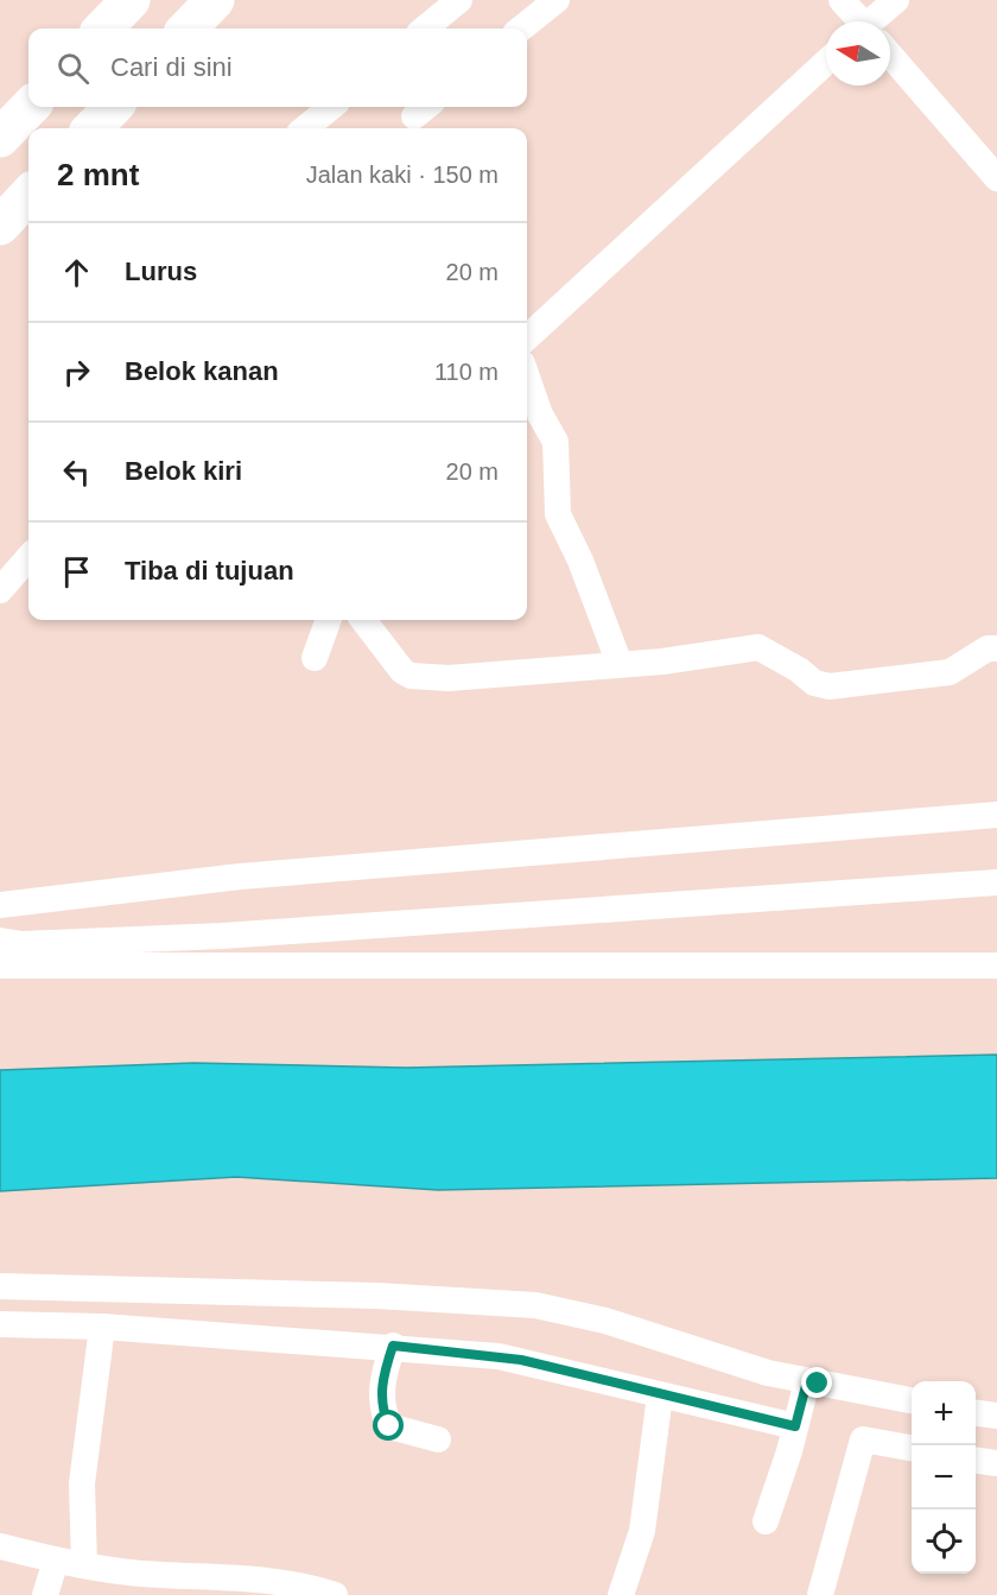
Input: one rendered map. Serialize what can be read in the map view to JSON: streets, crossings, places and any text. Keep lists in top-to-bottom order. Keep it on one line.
{"north":"left","page":{"search":"Cari di sini","heading":["2 mnt","Jalan kaki · 150 m"],"list":[["Lurus","20 m"],["Belok kanan","110 m"],["Belok kiri","20 m"],"Tiba di tujuan"],"map_buttons":["+","−"]}}
